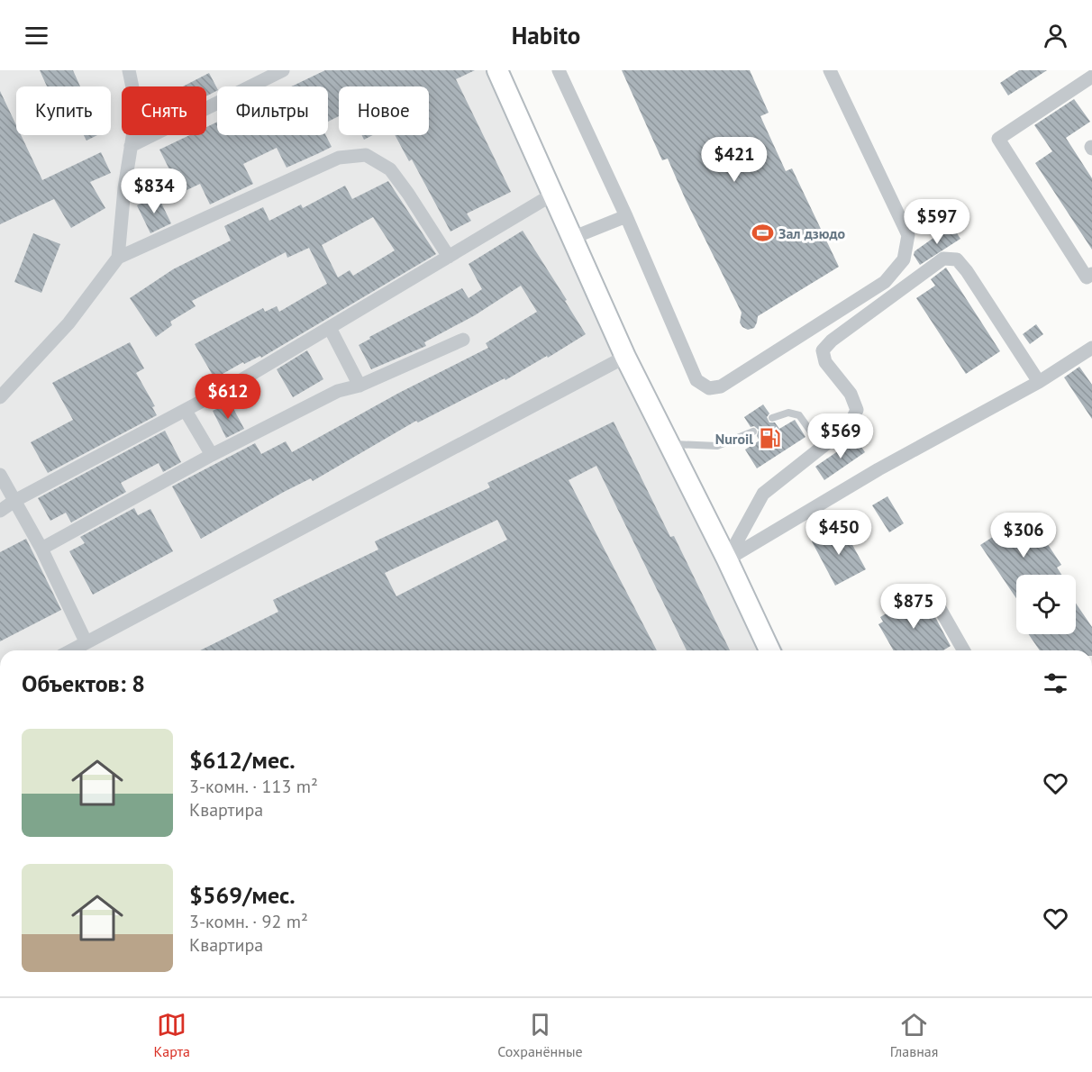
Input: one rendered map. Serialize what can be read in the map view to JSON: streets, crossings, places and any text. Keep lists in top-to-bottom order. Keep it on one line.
{"places":{"sports":["Зал дзюдо"],"fuel station":["Nuroil"]},"page":{"header":"Habito","chip":["Купить","Снять","Фильтры","Новое"],"price":["$421","$834","$597","$612","$569","$450","$306","$875"],"heading":"Объектов: 8","list":[{"name":"$612/мес.","note":"3-комн. · 113 m² · Квартира"},{"name":"$569/мес.","note":"3-комн. · 92 m² · Квартира"}],"tabs":["Карта","Сохранённые","Главная"]}}
